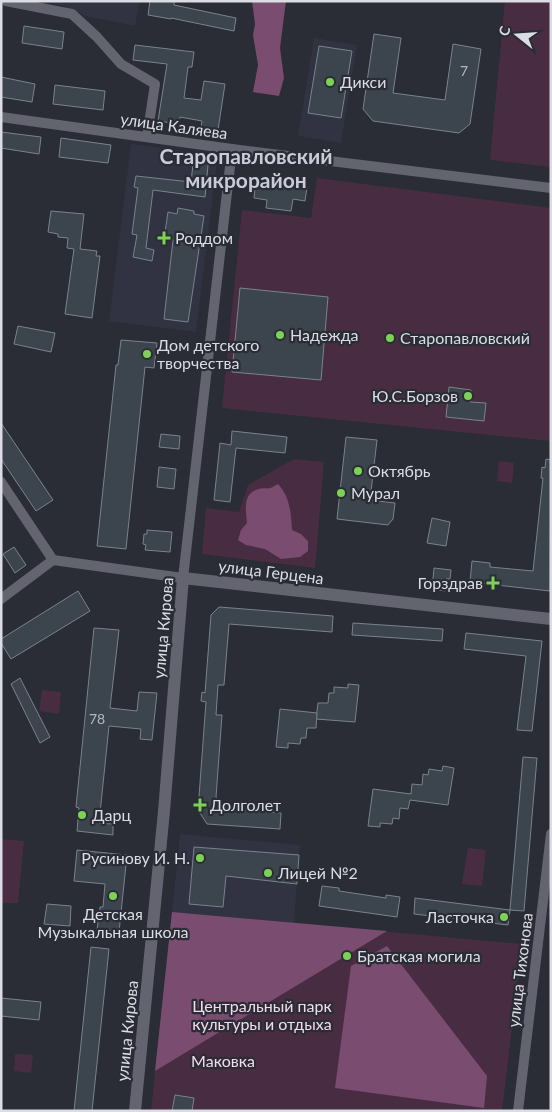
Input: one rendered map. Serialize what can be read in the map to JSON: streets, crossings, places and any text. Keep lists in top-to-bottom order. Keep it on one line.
{"streets":{"street":["улица Каляева","улица Герцена","улица Кирова","улица Тихонова"]},"crossings":[["улица Каляева","улица Кирова"],["улица Герцена","улица Кирова"]],"districts":["Старопавловский микрорайон"],"parks":["Центральный парк культуры и отдыха","Маковка"],"places":{"other":["Дикси","Надежда","Старопавловский","Дом детского творчества","Ю.С.Борзов","Октябрь","Мурал","Дарц","Русинову И. Н.","Лицей №2","Детская Музыкальная школа","Ласточка","Братская могила"],"health":["Роддом","Горздрав","Долголет"]},"house_numbers":["7","78"],"north":"left"}
